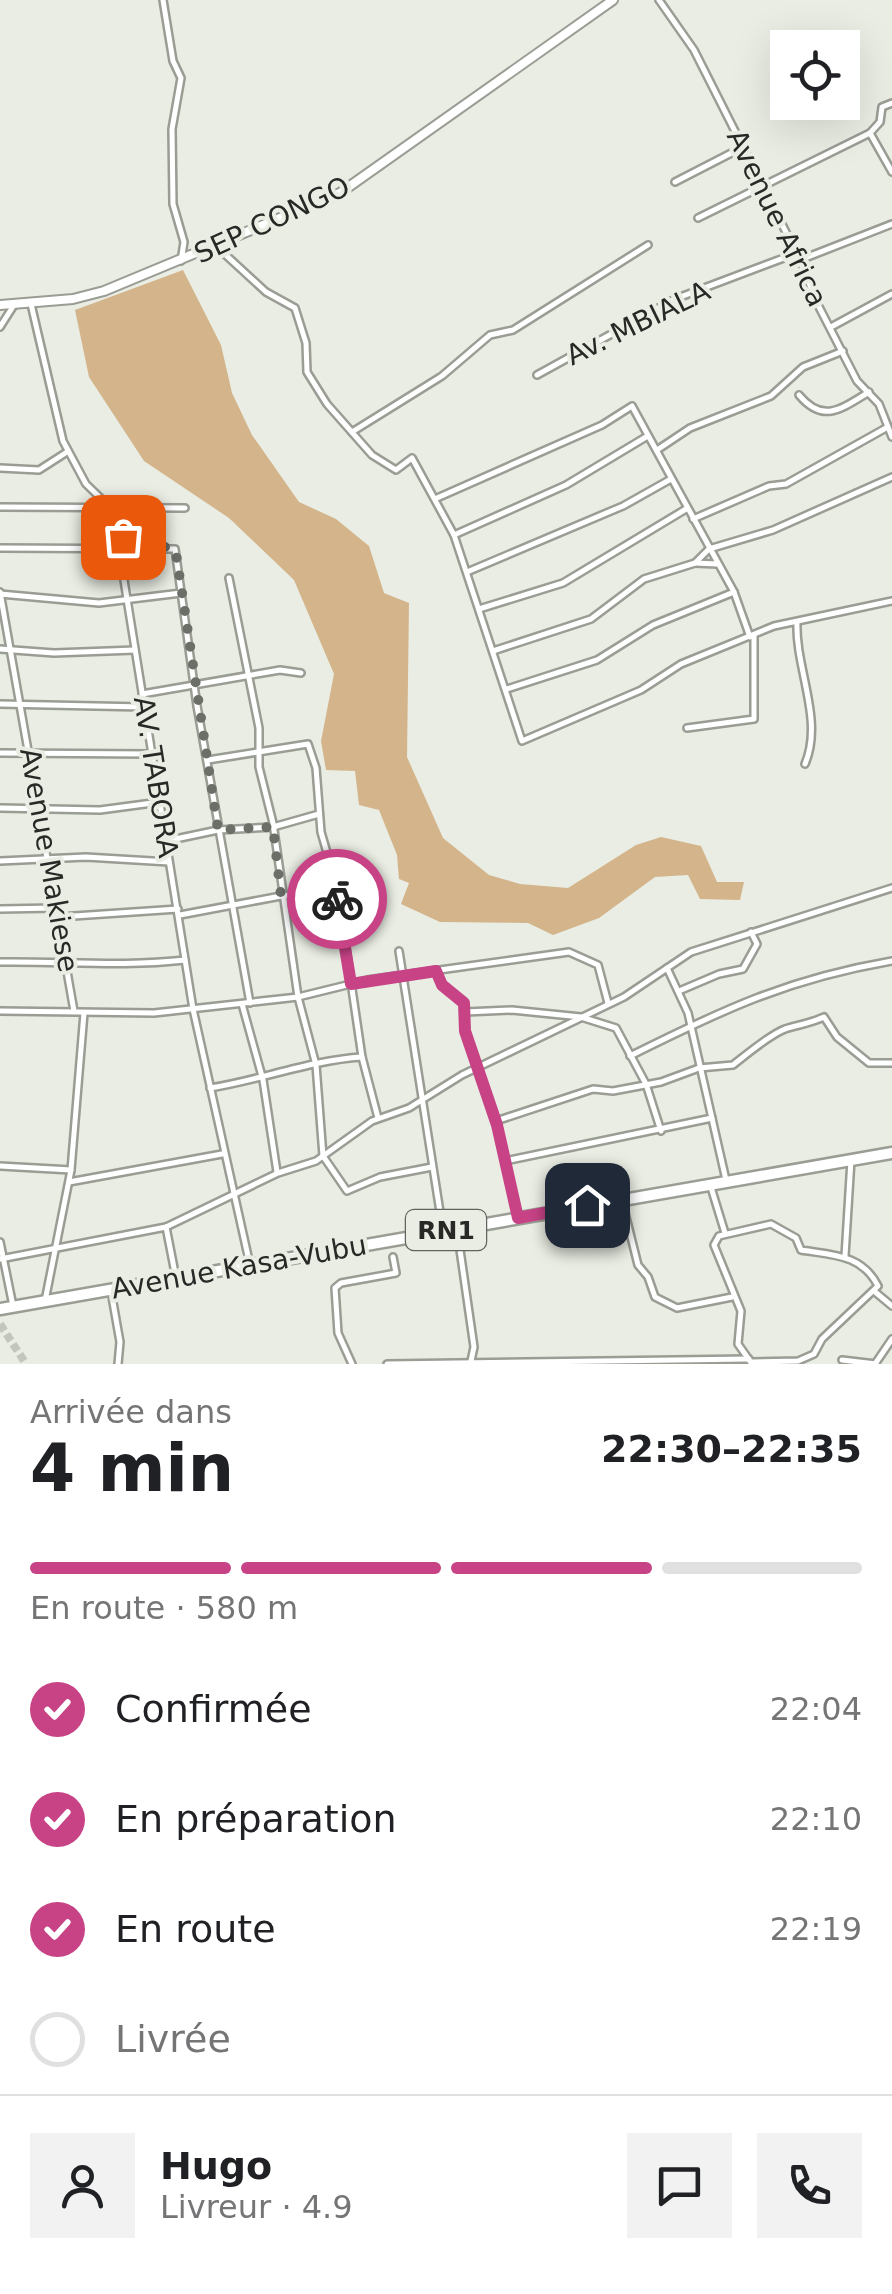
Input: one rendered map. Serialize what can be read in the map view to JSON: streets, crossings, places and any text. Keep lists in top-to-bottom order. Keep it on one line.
{"streets":{"highway":["RN1","Avenue Kasa-Vubu"],"street":["Avenue Africa","SEP CONGO","Av. MBIALA","AV. TABORA","Avenue Makiese"]},"crossings":[["Avenue Africa","Av. MBIALA"],["SEP CONGO","AV. TABORA"],["AV. TABORA","Avenue Kasa-Vubu"]],"page":{"heading":["4 min","Arrivée dans","22:30–22:35"],"panel":["Hugo","Livreur · 4.9"],"bar":"En route · 580 m","list":[["Confirmée","22:04"],["En préparation","22:10"],["En route","22:19"],"Livrée"]}}
